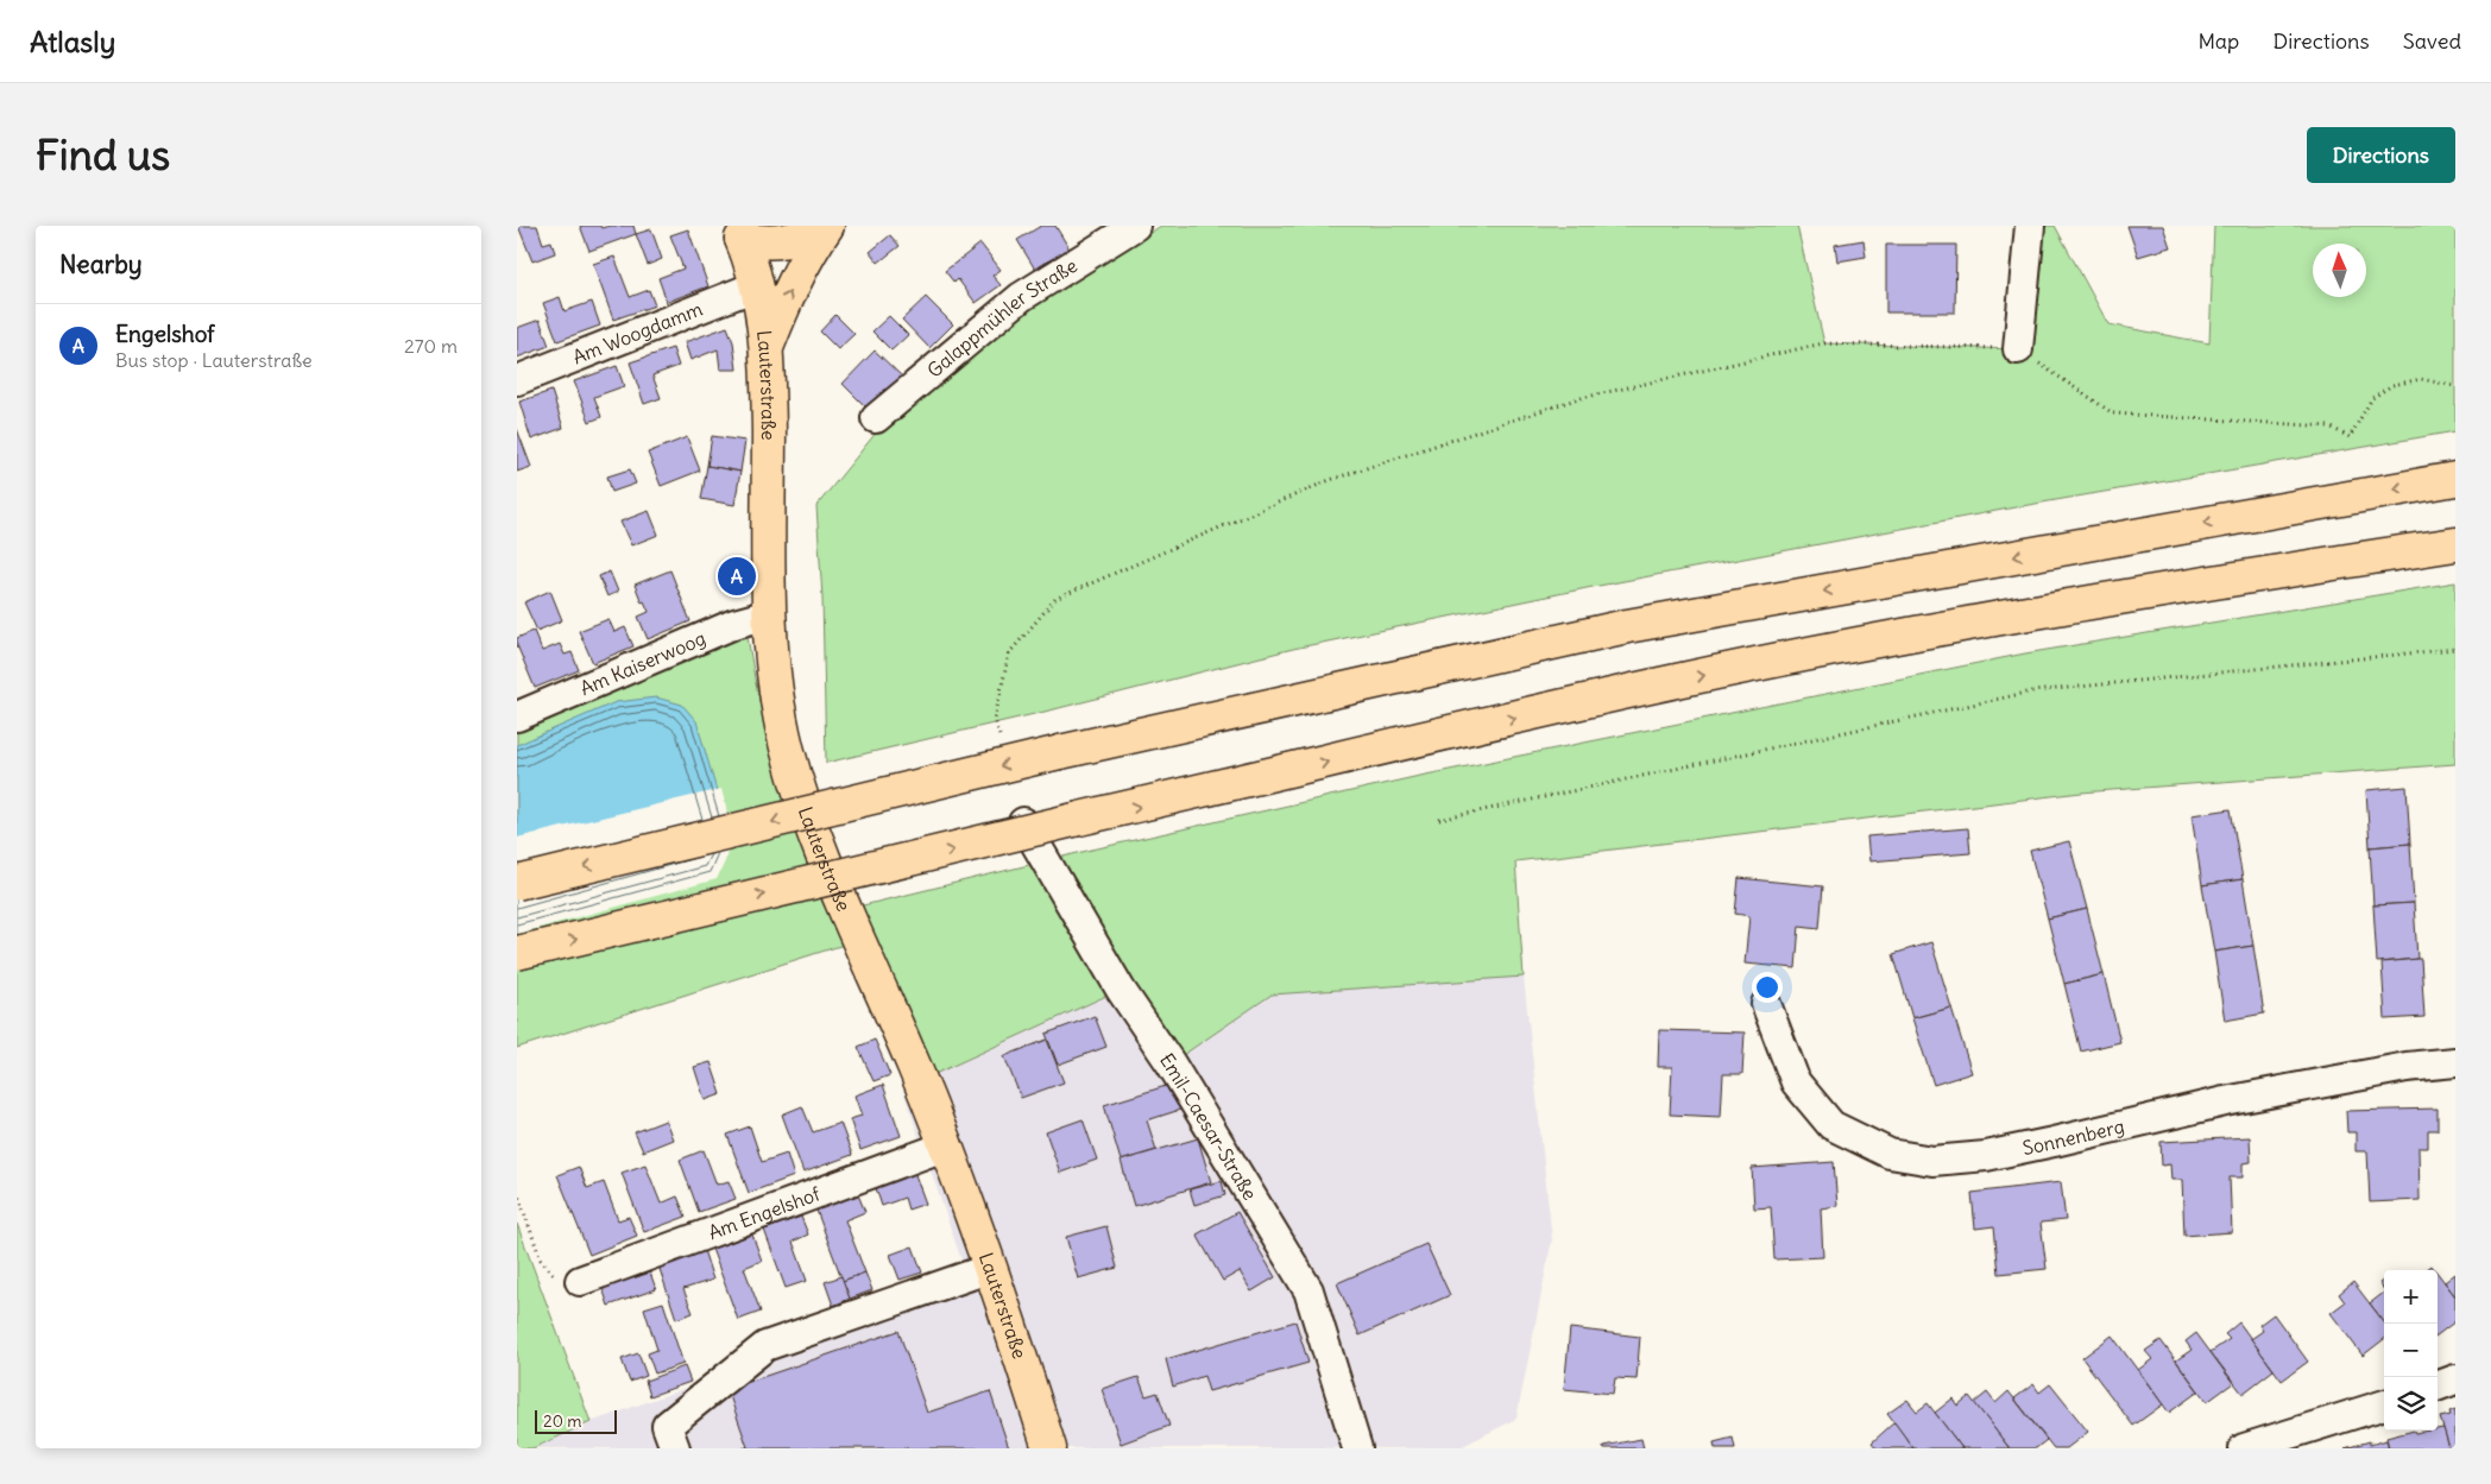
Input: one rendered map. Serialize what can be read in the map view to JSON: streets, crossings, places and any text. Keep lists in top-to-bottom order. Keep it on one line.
{"streets":{"main road":["Lauterstraße"],"street":["Galappmühler Straße","Am Woogdamm","Am Kaiserwoog","Emil-Caesar-Straße","Sonnenberg","Am Engelshof"]},"crossings":[["Am Woogdamm","Lauterstraße"],["Lauterstraße","Am Kaiserwoog"],["Lauterstraße","Am Engelshof"]],"scale_bar":"20 m","north":"top","page":{"header":"Atlasly","nav":["Map","Directions","Saved"],"buttons":"Directions","title":"Find us","heading":"Nearby","list":[{"mark":"A","name":"Engelshof","note":"Bus stop · Lauterstraße","value":"270 m"}],"pins":"A","map_buttons":["+","−"],"scale":"20 m"}}
